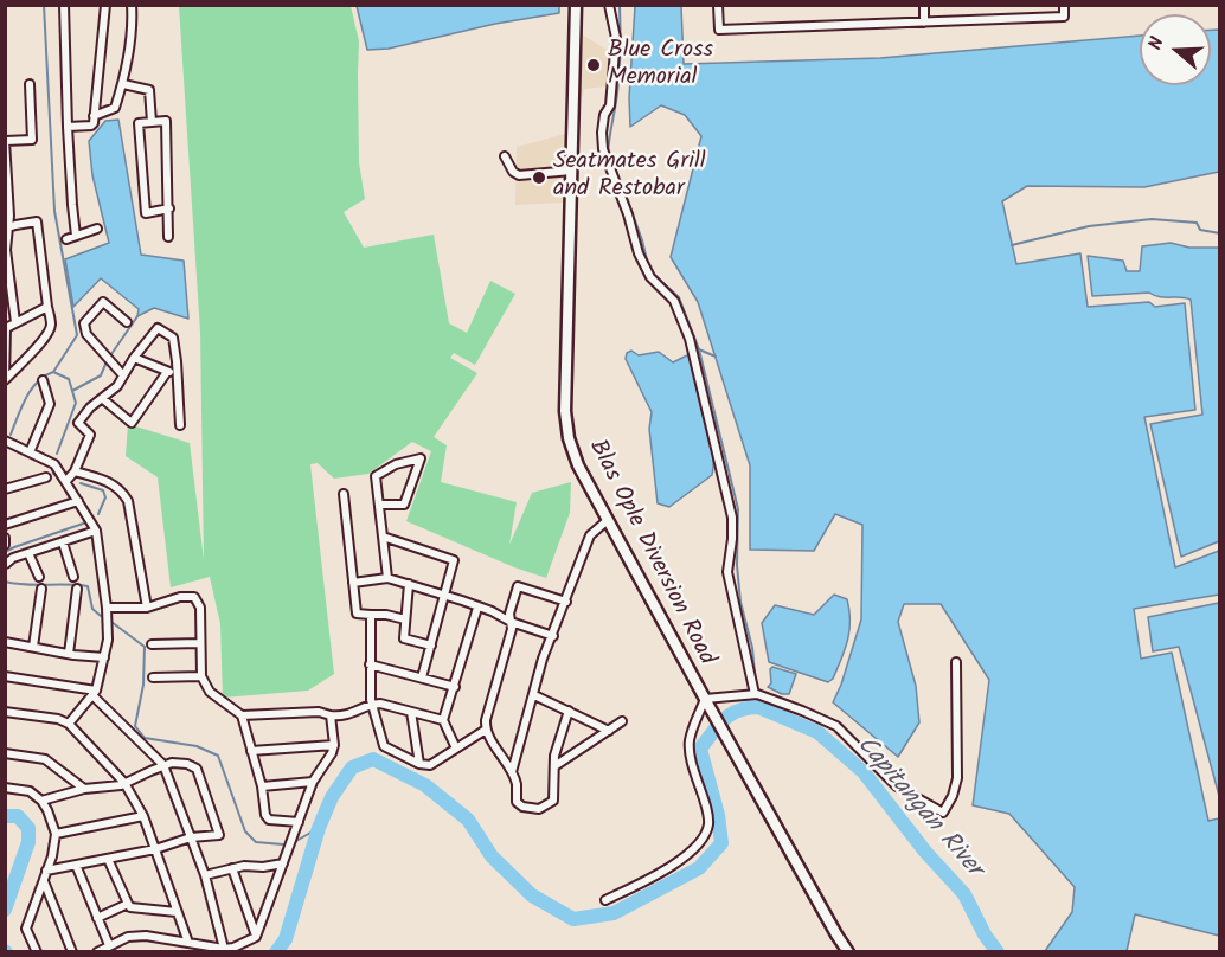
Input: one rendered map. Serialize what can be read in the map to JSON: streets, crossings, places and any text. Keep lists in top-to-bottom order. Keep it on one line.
{"streets":{"main road":["Blas Ople Diversion Road"]},"water":["Capitangan River"],"places":["Blue Cross Memorial","Seatmates Grill and Restobar"],"north":"left"}
